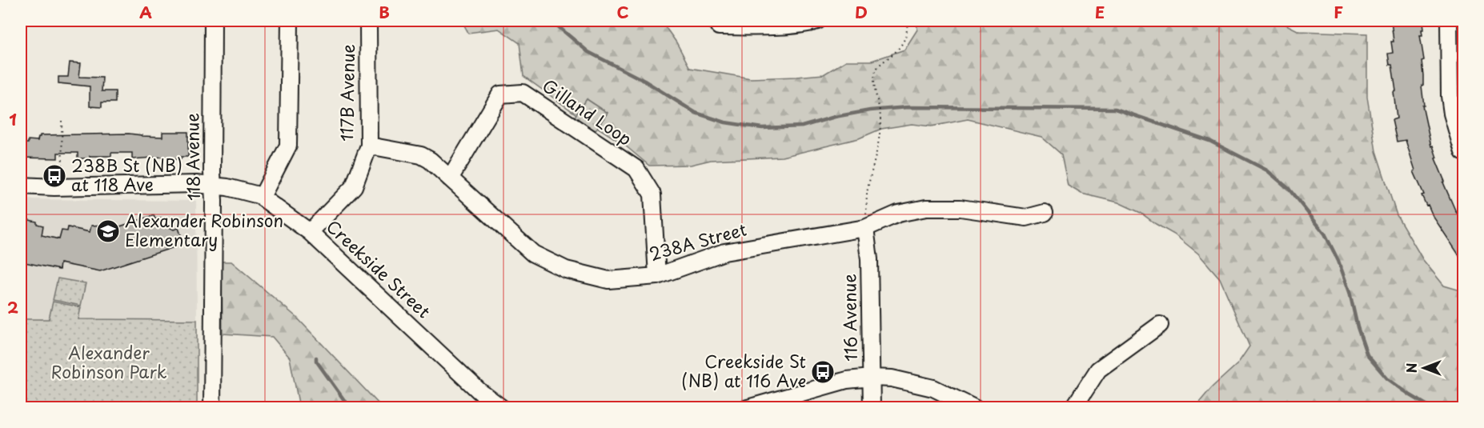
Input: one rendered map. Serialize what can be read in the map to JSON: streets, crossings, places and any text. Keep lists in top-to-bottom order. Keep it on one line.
{"streets":{"street":["117B Avenue","Gilland Loop","118 Avenue","238A Street","Creekside Street","116 Avenue"]},"crossings":[["117B Avenue","238A Street"],["117B Avenue","Creekside Street"],["Gilland Loop","238A Street"],["118 Avenue","Creekside Street"],["238A Street","116 Avenue"]],"parks":["Alexander Robinson Park"],"places":{"bus stop":["238B St (NB) at 118 Ave","Creekside St (NB) at 116 Ave"],"school or university":["Alexander Robinson Elementary"]},"north":"left","grid":{"columns":["A","B","C","D","E","F"],"rows":["1","2"]}}
